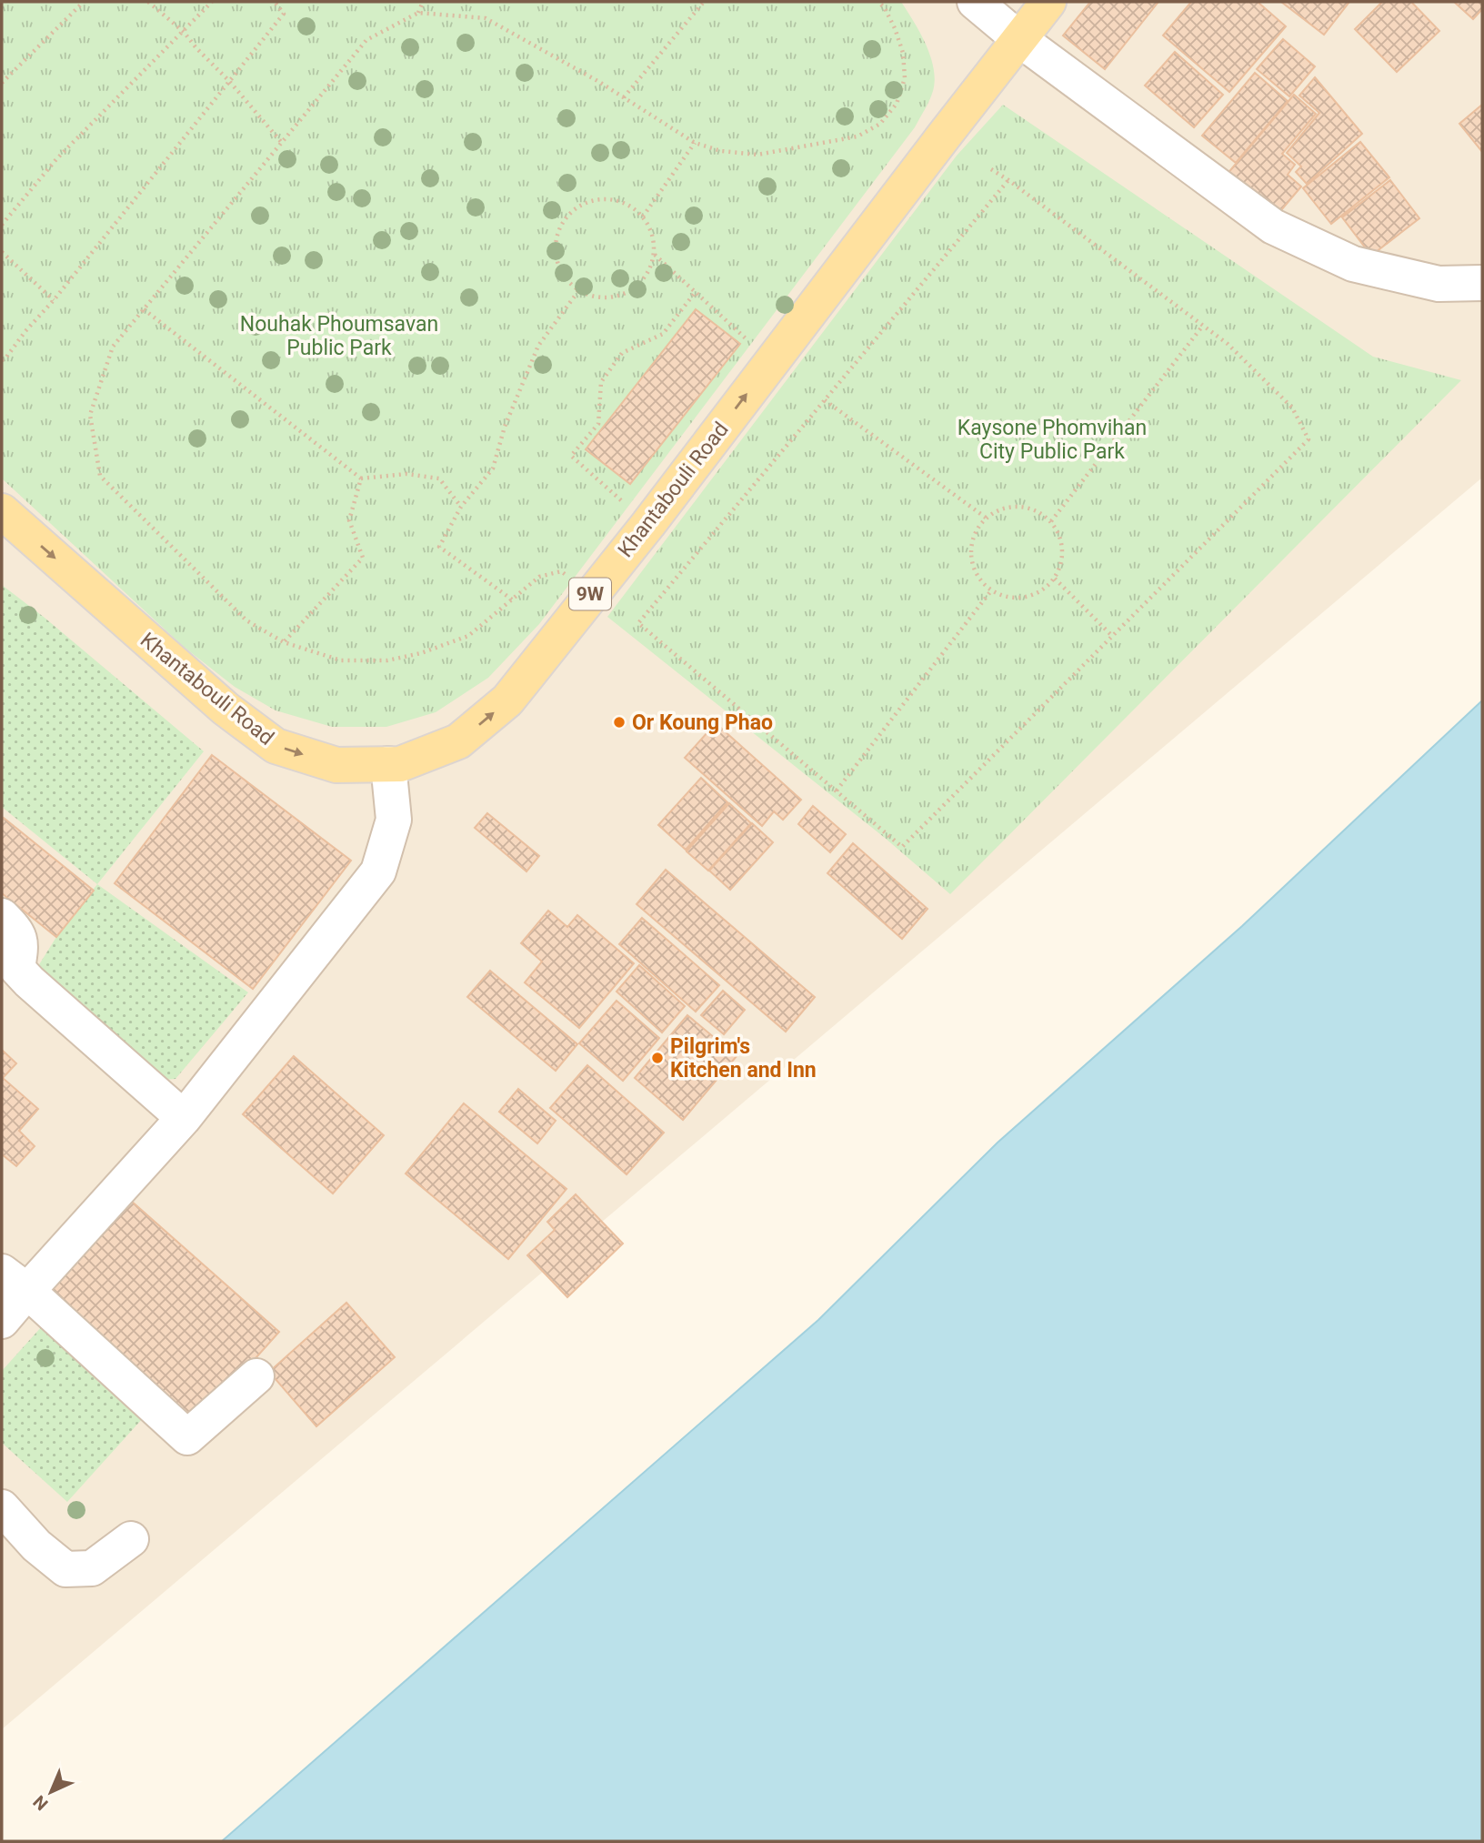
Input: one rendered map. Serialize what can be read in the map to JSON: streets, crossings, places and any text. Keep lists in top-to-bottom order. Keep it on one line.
{"streets":{"main road":["Khantabouli Road","9W"]},"parks":["Nouhak Phoumsavan Public Park","Kaysone Phomvihan City Public Park"],"places":["Or Koung Phao","Pilgrim's Kitchen and Inn"],"north":"bottom left"}
